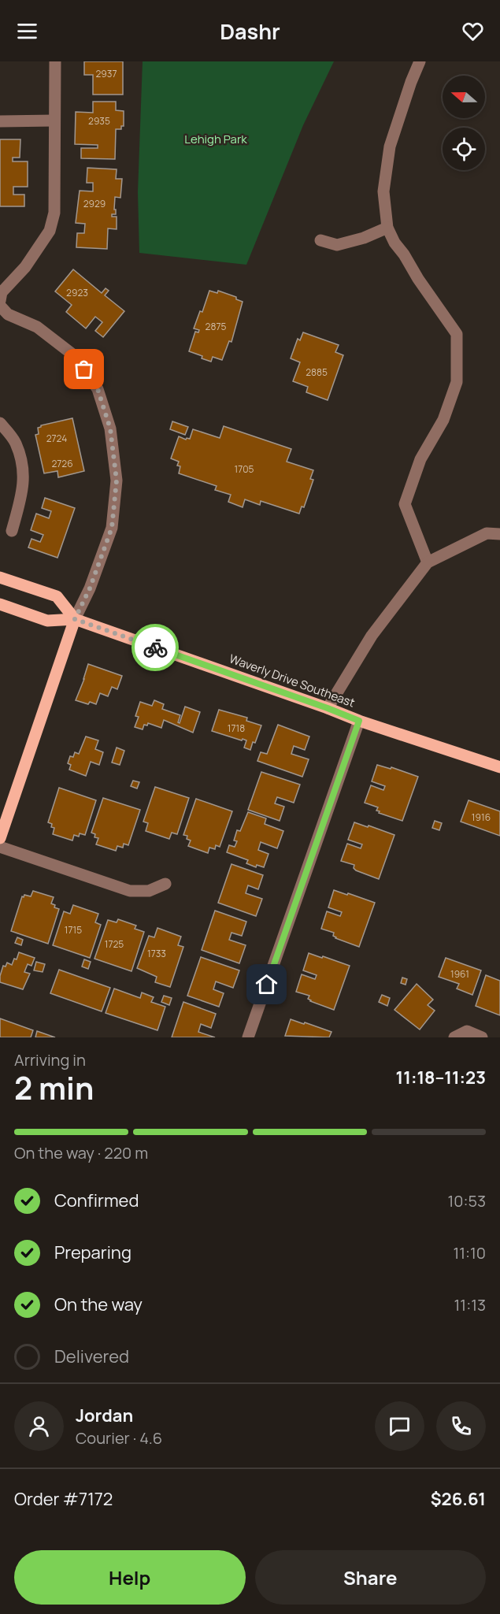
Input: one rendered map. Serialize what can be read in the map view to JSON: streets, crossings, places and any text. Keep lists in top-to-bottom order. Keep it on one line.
{"streets":{"main road":["Waverly Drive Southeast"]},"parks":["Lehigh Park"],"house_numbers":["2937","2935","2929","2923","2875","2885","2724","2726","1705","1718","1916","1715","1725","1733","1961"],"north":"left","page":{"header":"Dashr","heading":["2 min","Arriving in","11:18–11:23"],"panel":["Jordan","Courier · 4.6","Order #7172","$26.61"],"bar":"On the way · 220 m","list":[["Confirmed","10:53"],["Preparing","11:10"],["On the way","11:13"],"Delivered"],"buttons":["Help","Share"]}}
